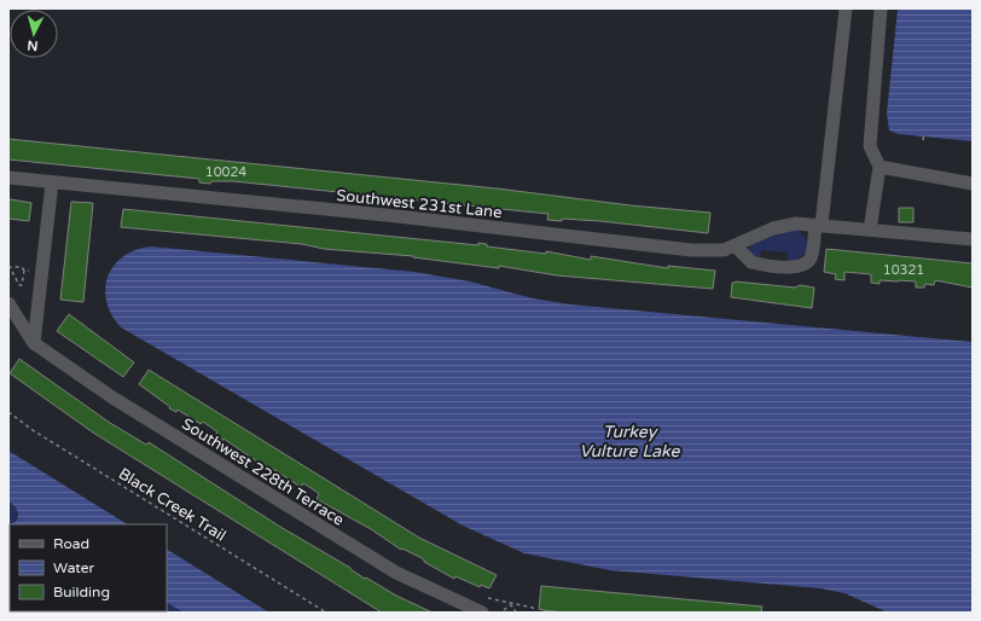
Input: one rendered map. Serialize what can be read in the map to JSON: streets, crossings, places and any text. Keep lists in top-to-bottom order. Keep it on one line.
{"streets":{"street":["Southwest 231st Lane","Southwest 228th Terrace"],"path":["Black Creek Trail"]},"water":["Turkey Vulture Lake"],"house_numbers":["10024","10321"],"legend":["Road","Water","Building"],"north":"bottom"}
